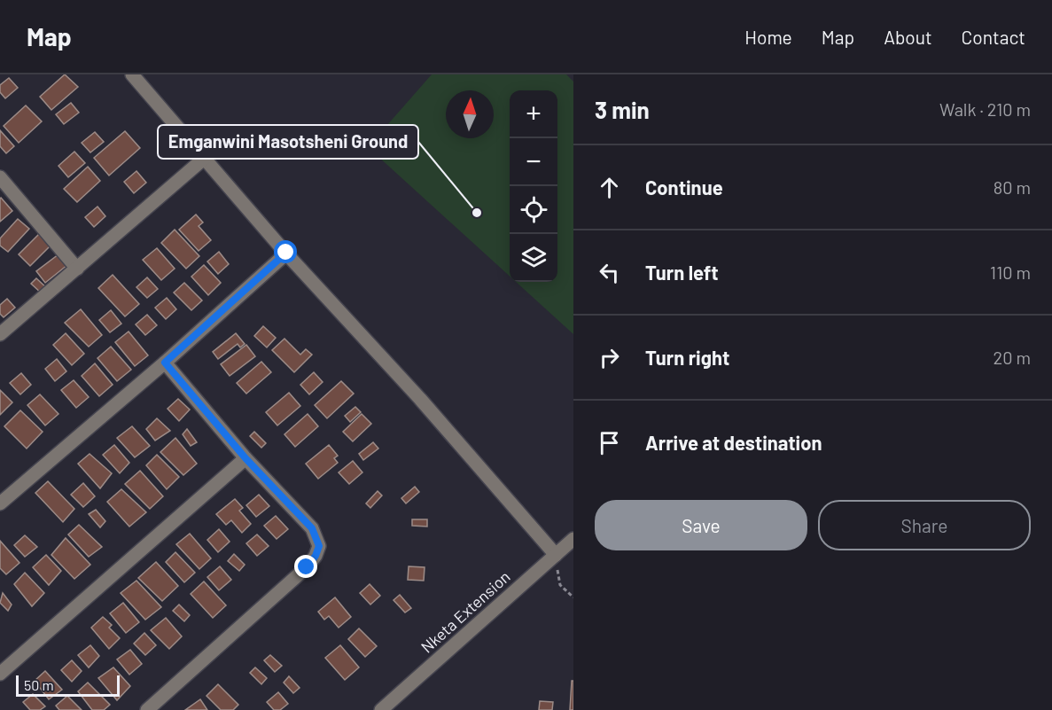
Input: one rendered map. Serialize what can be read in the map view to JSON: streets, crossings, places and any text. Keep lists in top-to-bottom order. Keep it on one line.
{"streets":{"street":["Nketa Extension"]},"places":["Emganwini Masotsheni Ground"],"scale_bar":"50 m","north":"top","page":{"header":"Map","nav":["Home","Map","About","Contact"],"heading":["3 min","Walk · 210 m"],"map_buttons":["+","−"],"list":[["Continue","80 m"],["Turn left","110 m"],["Turn right","20 m"],"Arrive at destination"],"buttons":["Save","Share"],"scale":"50 m"}}
